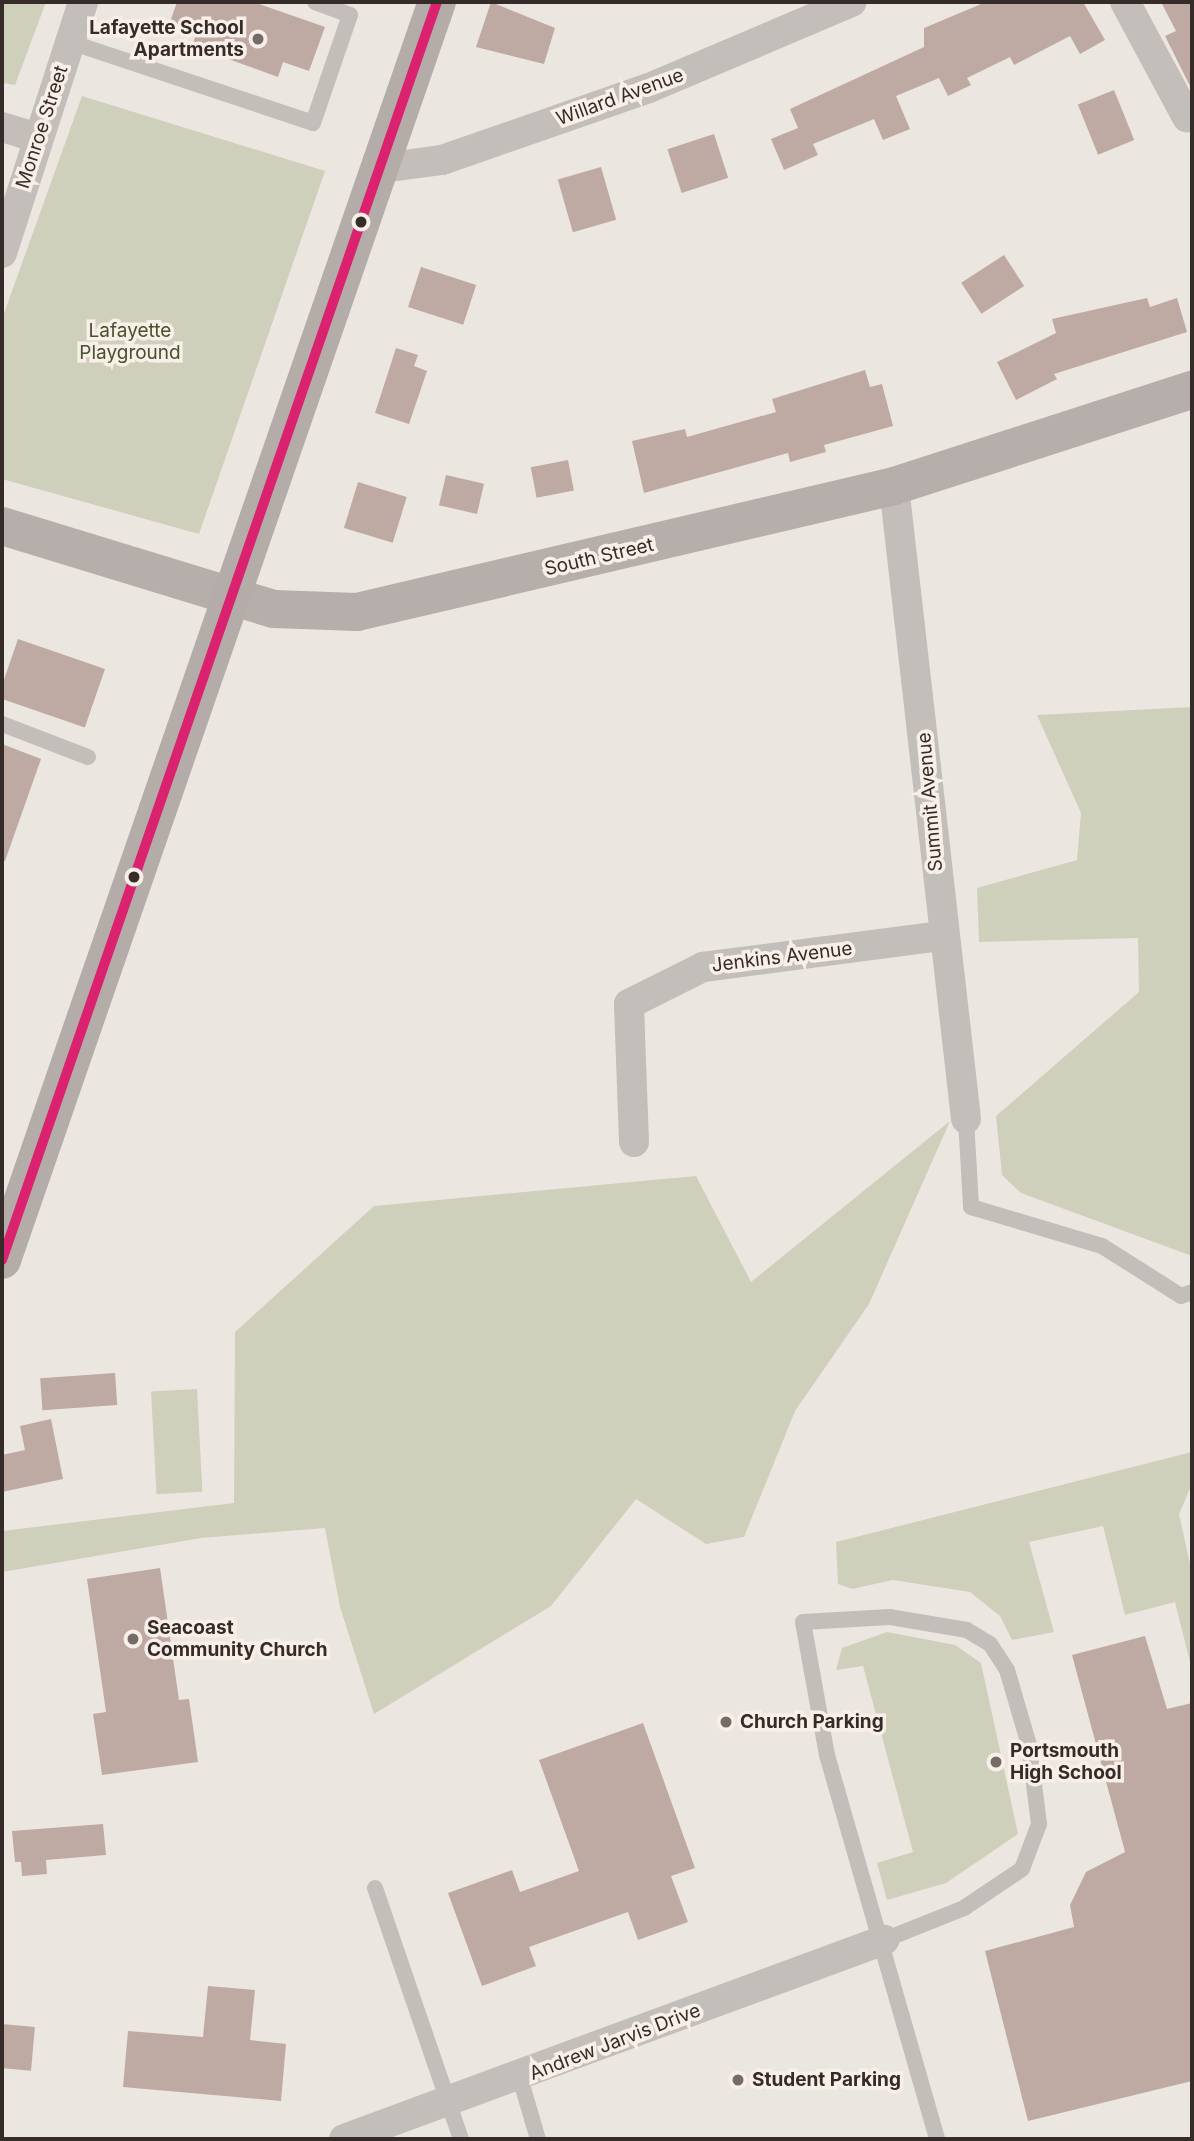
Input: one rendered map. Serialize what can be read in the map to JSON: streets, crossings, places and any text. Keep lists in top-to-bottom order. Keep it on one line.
{"streets":{"street":["Willard Avenue","Monroe Street","South Street","Summit Avenue","Jenkins Avenue","Andrew Jarvis Drive"]},"crossings":[["South Street","Summit Avenue"],["Summit Avenue","Jenkins Avenue"]],"parks":["Lafayette Playground"],"places":["Lafayette School Apartments","Seacoast Community Church","Church Parking","Portsmouth High School","Student Parking"]}
